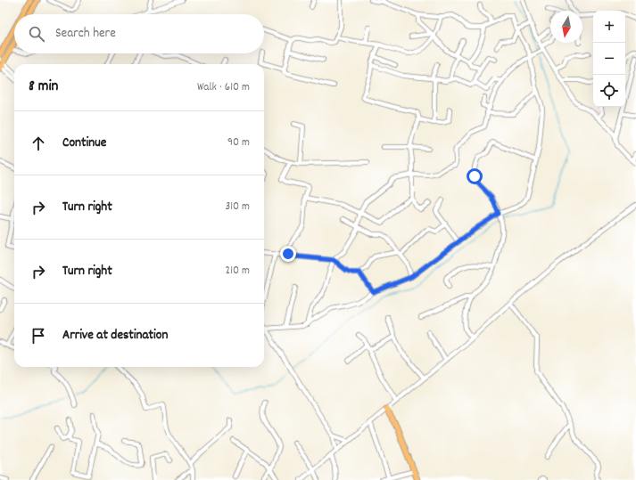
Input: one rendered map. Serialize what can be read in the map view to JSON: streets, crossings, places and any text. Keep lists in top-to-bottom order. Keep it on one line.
{"north":"bottom","page":{"map_buttons":["+","−"],"search":"Search here","heading":["8 min","Walk · 610 m"],"list":[["Continue","90 m"],["Turn right","310 m"],["Turn right","210 m"],"Arrive at destination"]}}
